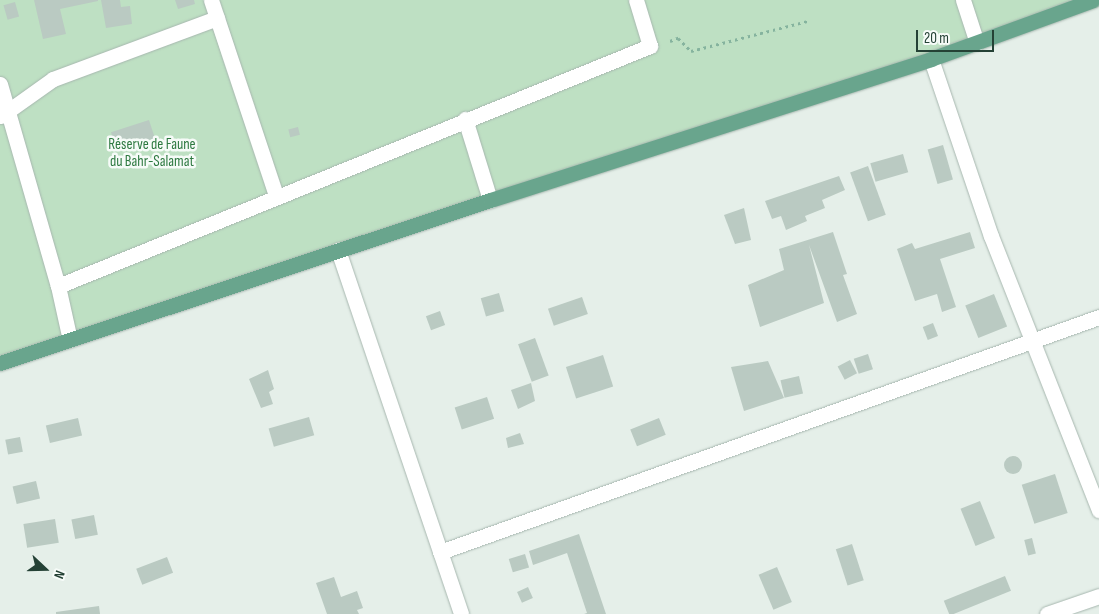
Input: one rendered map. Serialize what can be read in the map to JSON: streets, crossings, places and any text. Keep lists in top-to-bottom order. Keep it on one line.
{"parks":["Réserve de Faune du Bahr-Salamat"],"scale_bar":"20 m","north":"right"}
